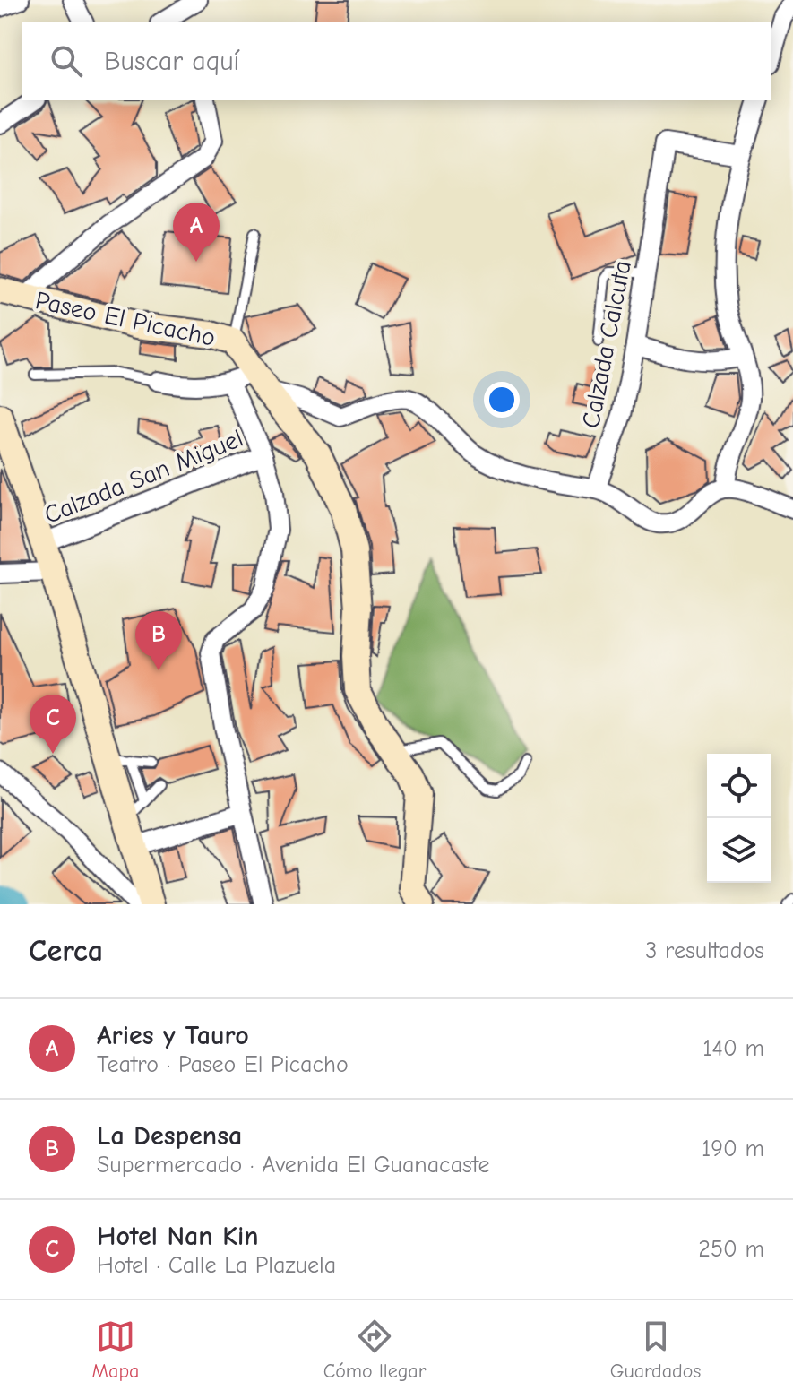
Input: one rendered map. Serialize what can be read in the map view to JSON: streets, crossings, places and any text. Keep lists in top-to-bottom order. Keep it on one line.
{"streets":{"street":["Paseo El Picacho","Calzada Calcuta","Calzada San Miguel"]},"page":{"search":"Buscar aquí","pins":["A","B","C"],"heading":["Cerca","3 resultados"],"list":[{"mark":"A","name":"Aries y Tauro","note":"Teatro · Paseo El Picacho","value":"140 m"},{"mark":"B","name":"La Despensa","note":"Supermercado · Avenida El Guanacaste","value":"190 m"},{"mark":"C","name":"Hotel Nan Kin","note":"Hotel · Calle La Plazuela","value":"250 m"}],"nav":["Mapa","Cómo llegar","Guardados"]}}
